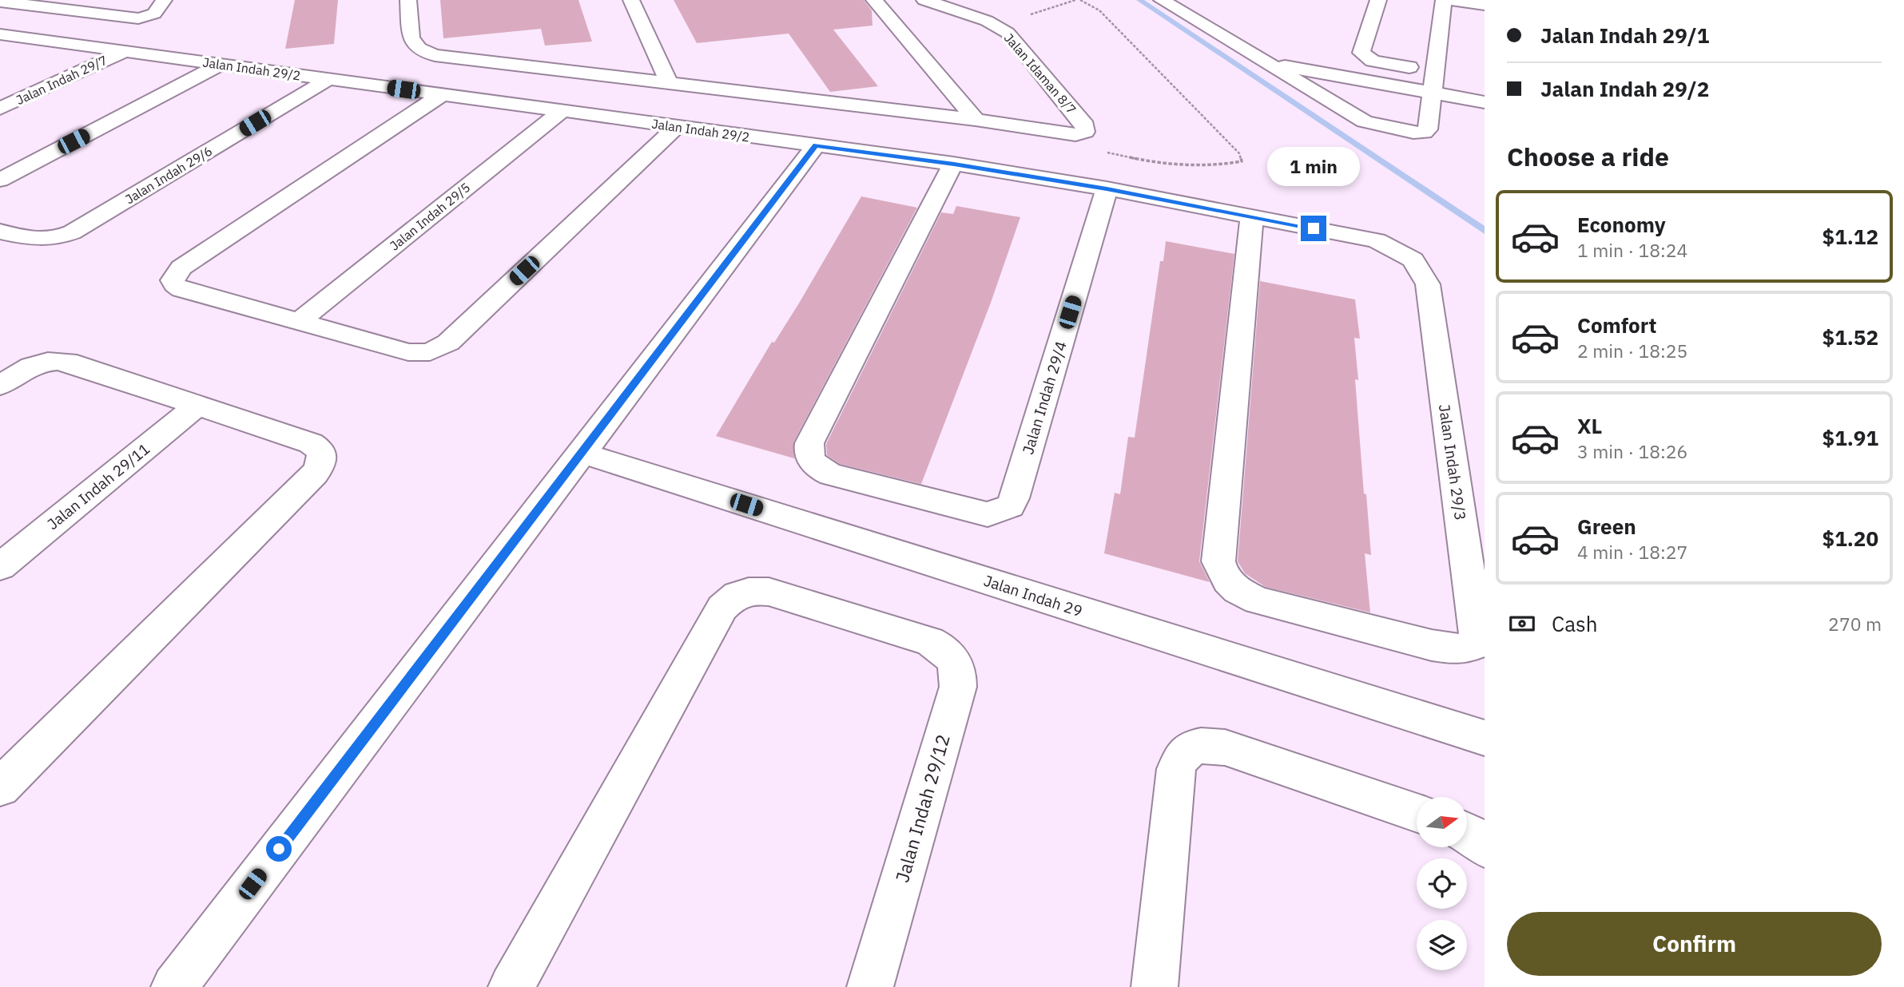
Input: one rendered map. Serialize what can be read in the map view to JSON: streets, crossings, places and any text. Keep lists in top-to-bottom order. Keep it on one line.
{"streets":{"street":["Jalan Indah 29/2","Jalan Idaman 8/7","Jalan Indah 29/7","Jalan Indah 29/6","Jalan Indah 29/5","Jalan Indah 29/4","Jalan Indah 29/3","Jalan Indah 29/11","Jalan Indah 29","Jalan Indah 29/12"]},"crossings":[["Jalan Indah 29/2","Jalan Indah 29/7"],["Jalan Indah 29/2","Jalan Indah 29/6"],["Jalan Indah 29/2","Jalan Indah 29/5"],["Jalan Indah 29/2","Jalan Indah 29/4"],["Jalan Indah 29/2","Jalan Indah 29/3"]],"north":"right","page":{"banner":["Jalan Indah 29/1","Jalan Indah 29/2"],"heading":"Choose a ride","bubble":"1 min","list":[{"name":"Economy","note":"1 min · 18:24","value":"$1.12"},{"name":"Comfort","note":"2 min · 18:25","value":"$1.52"},{"name":"XL","note":"3 min · 18:26","value":"$1.91"},{"name":"Green","note":"4 min · 18:27","value":"$1.20"}],"pay":["Cash","270 m"],"buttons":"Confirm"}}
